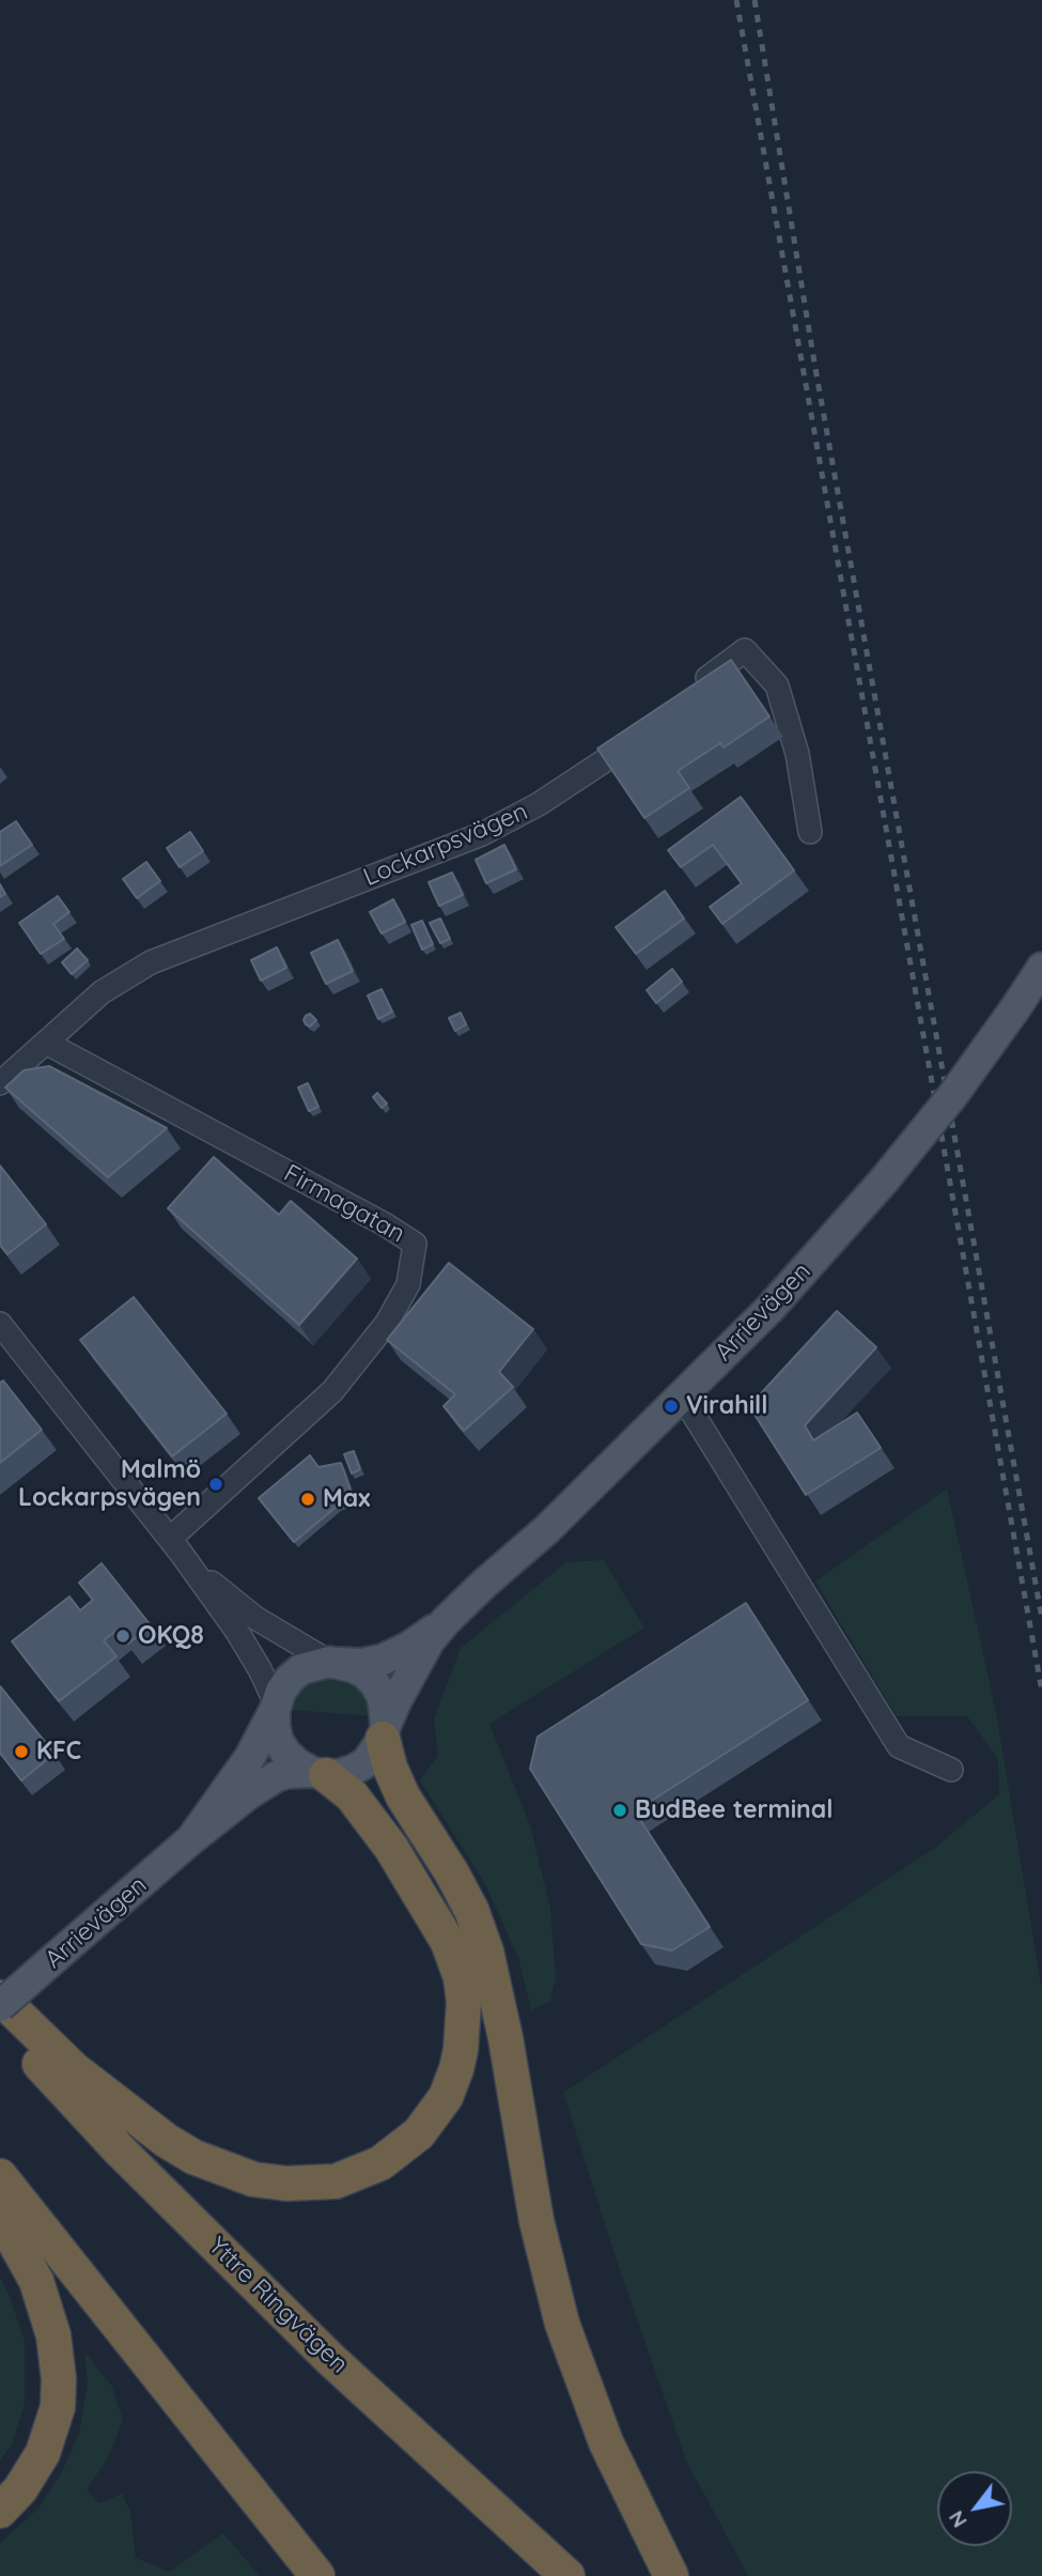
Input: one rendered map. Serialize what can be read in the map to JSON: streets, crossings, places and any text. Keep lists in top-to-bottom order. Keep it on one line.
{"streets":{"highway":["Yttre Ringvägen"],"main road":["Arrievägen"],"street":["Lockarpsvägen","Firmagatan"]},"crossings":[["Lockarpsvägen","Firmagatan"]],"places":["Virahill","Malmö Lockarpsvägen","Max","OKQ8","KFC","BudBee terminal"],"north":"bottom left"}
